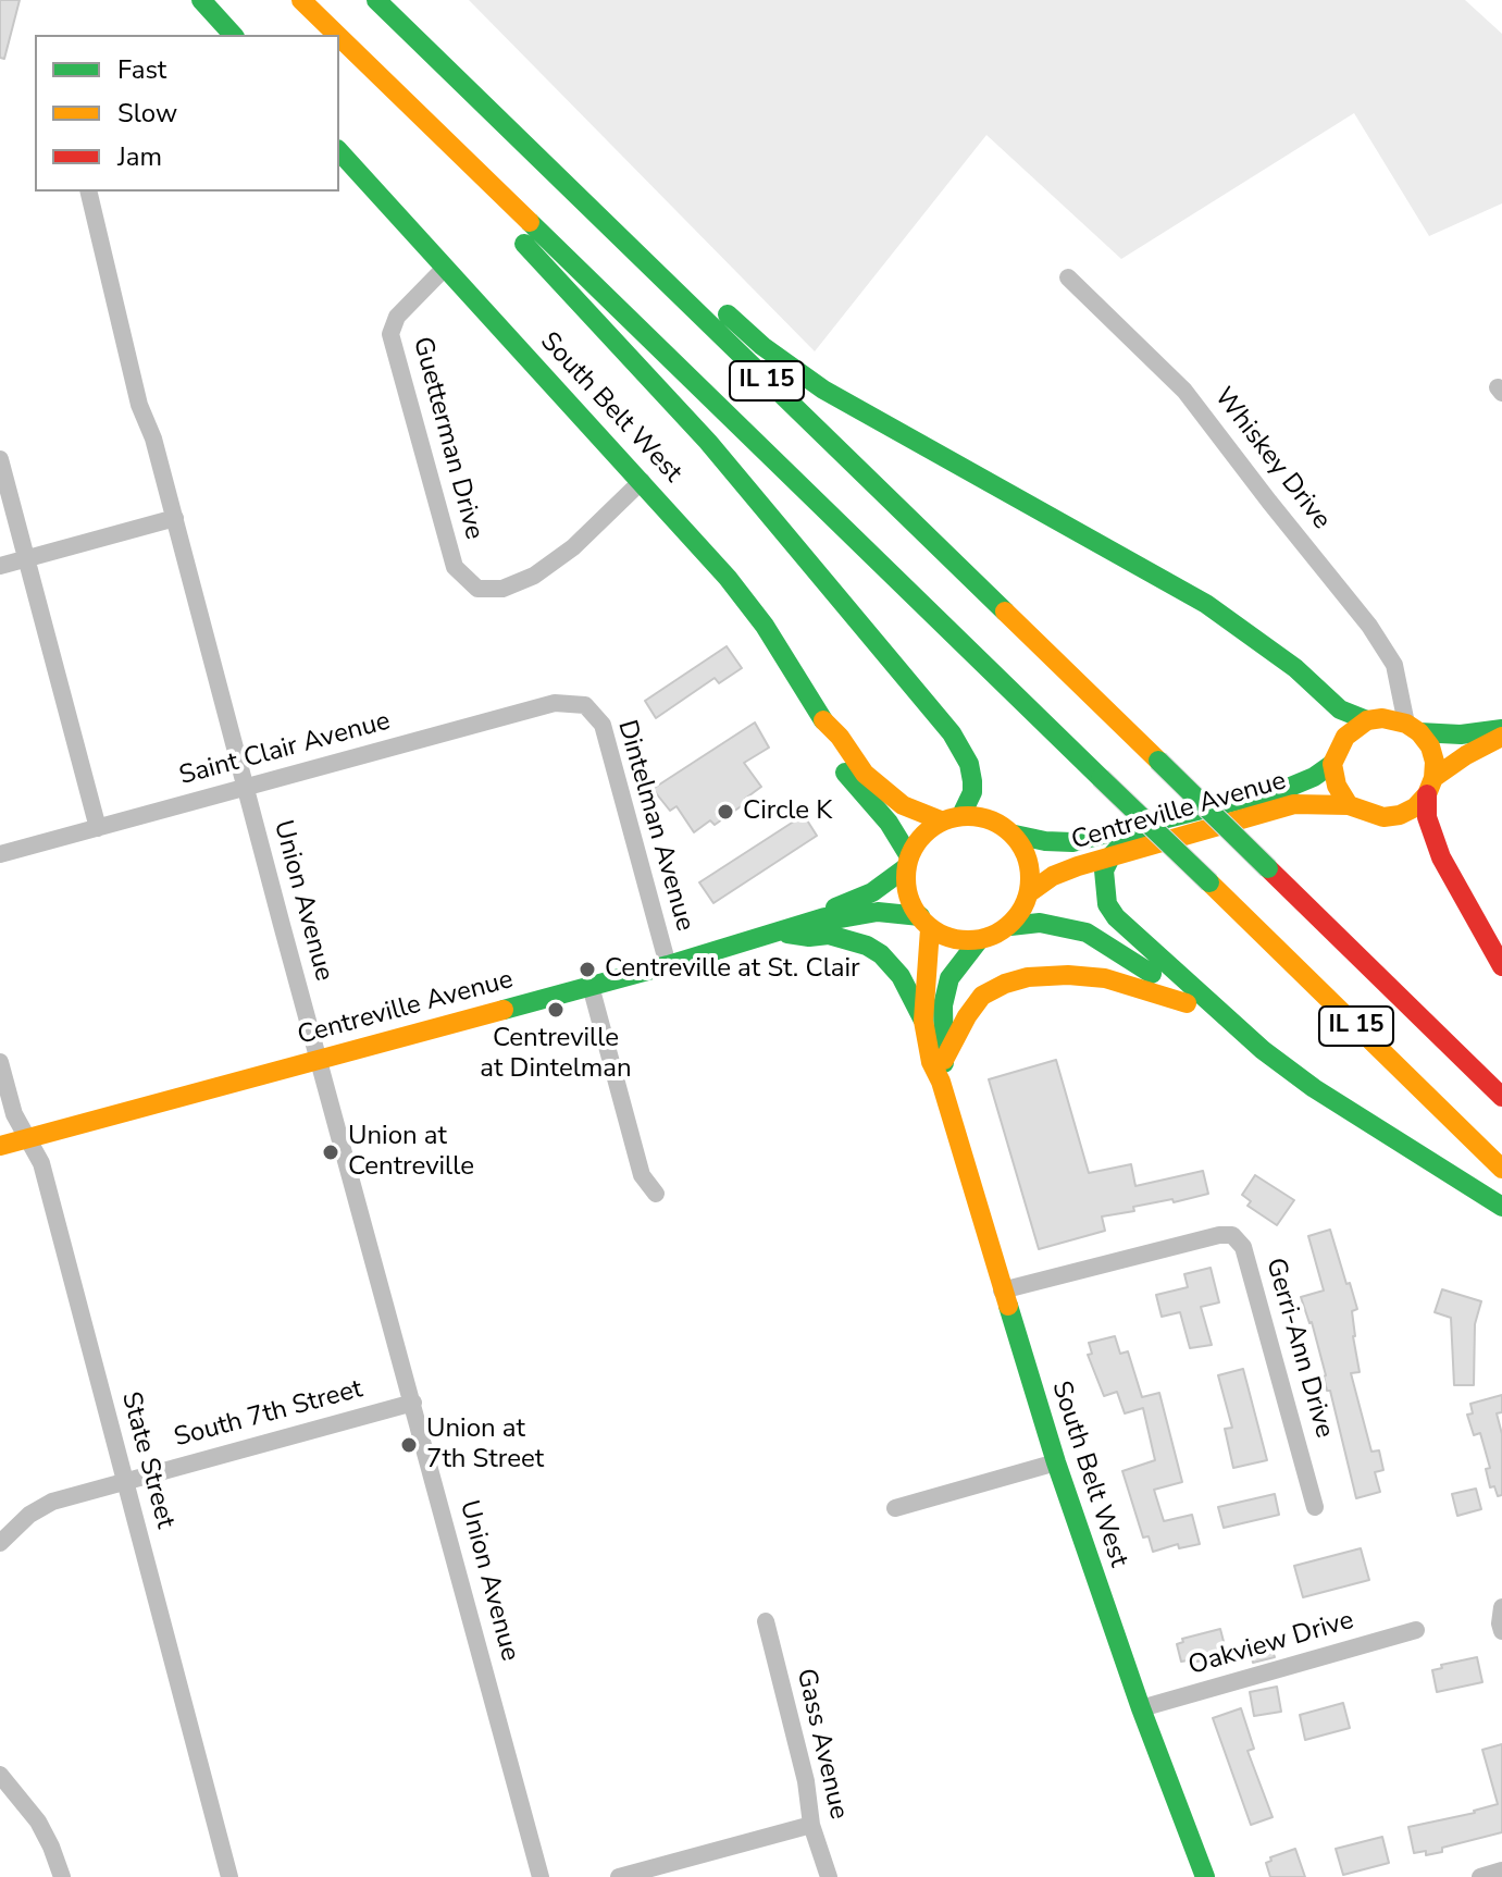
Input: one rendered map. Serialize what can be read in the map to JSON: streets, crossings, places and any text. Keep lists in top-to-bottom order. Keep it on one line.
{"streets":{"main road":["IL 15","South Belt West","Centreville Avenue"],"street":["Guetterman Drive","Whiskey Drive","Saint Clair Avenue","Dintelman Avenue","Union Avenue","Gerri-Ann Drive","South 7th Street","State Street","Oakview Drive","Gass Avenue"]},"crossings":[["South Belt West","Guetterman Drive"],["South Belt West","Centreville Avenue"],["South Belt West","Gerri-Ann Drive"],["South Belt West","Oakview Drive"],["Whiskey Drive","Centreville Avenue"],["Saint Clair Avenue","Dintelman Avenue"],["Saint Clair Avenue","Union Avenue"],["Centreville Avenue","Dintelman Avenue"],["Centreville Avenue","Union Avenue"],["Centreville Avenue","State Street"],["Union Avenue","South 7th Street"],["South 7th Street","State Street"]],"places":["Circle K","Centreville at St. Clair","Centreville at Dintelman","Union at Centreville","Union at 7th Street"],"legend":["Fast","Slow","Jam"]}
